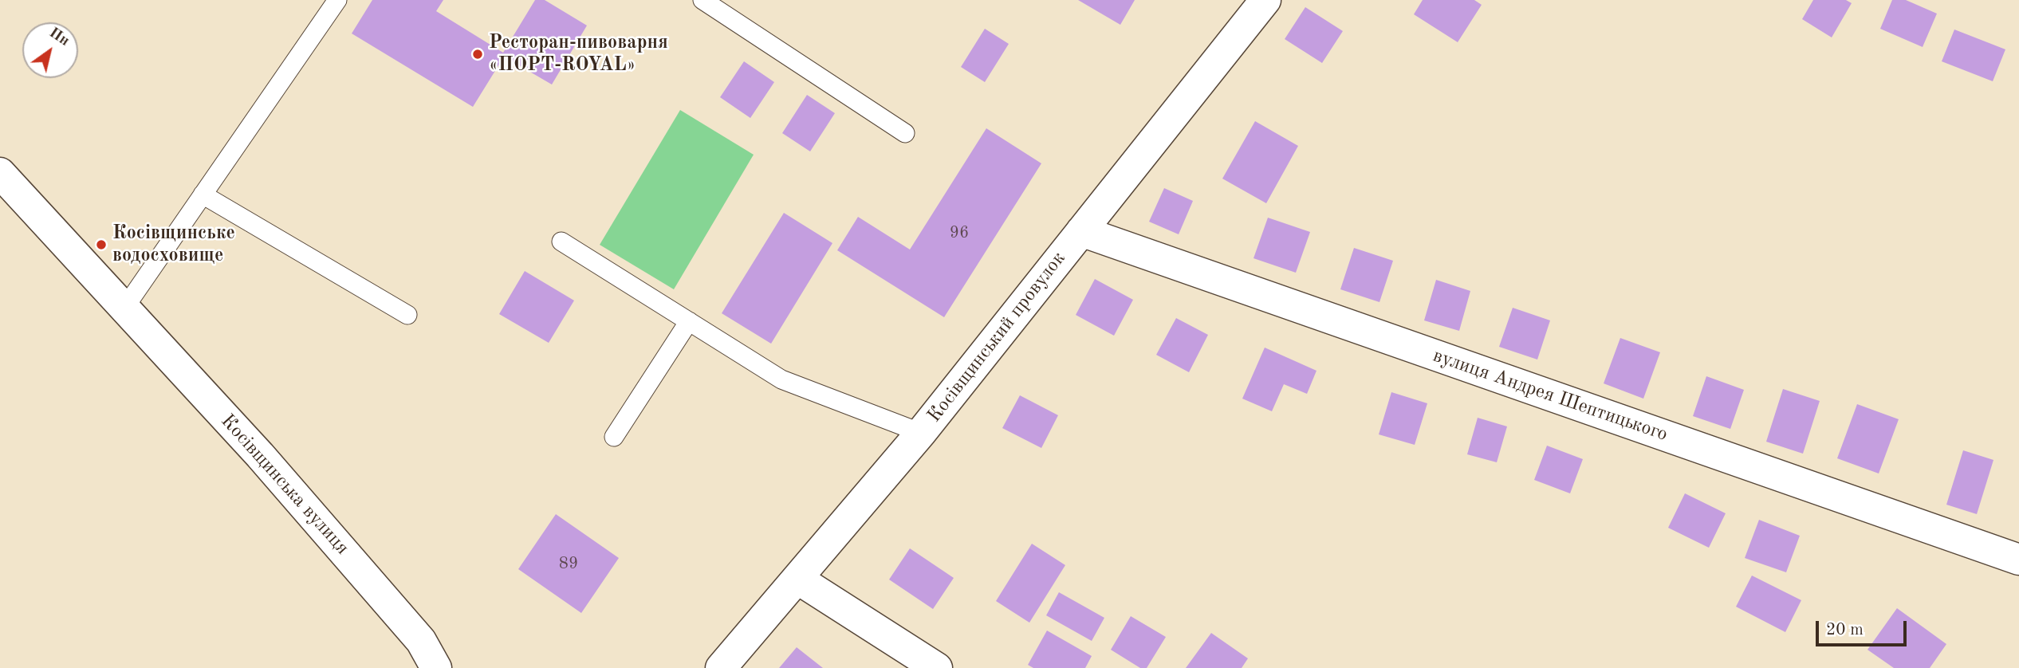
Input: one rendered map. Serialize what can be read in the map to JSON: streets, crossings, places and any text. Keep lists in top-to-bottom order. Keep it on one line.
{"streets":{"street":["Косівщинський провулок","вулиця Андрея Шептицького","Косівщинська вулиця"]},"crossings":[["Косівщинський провулок","вулиця Андрея Шептицького"]],"places":["Ресторан-пивоварня «ПОРТ-ROYAL»","Косівщинське водосховище"],"house_numbers":["96","89"],"scale_bar":"20 m","north":"top right"}
